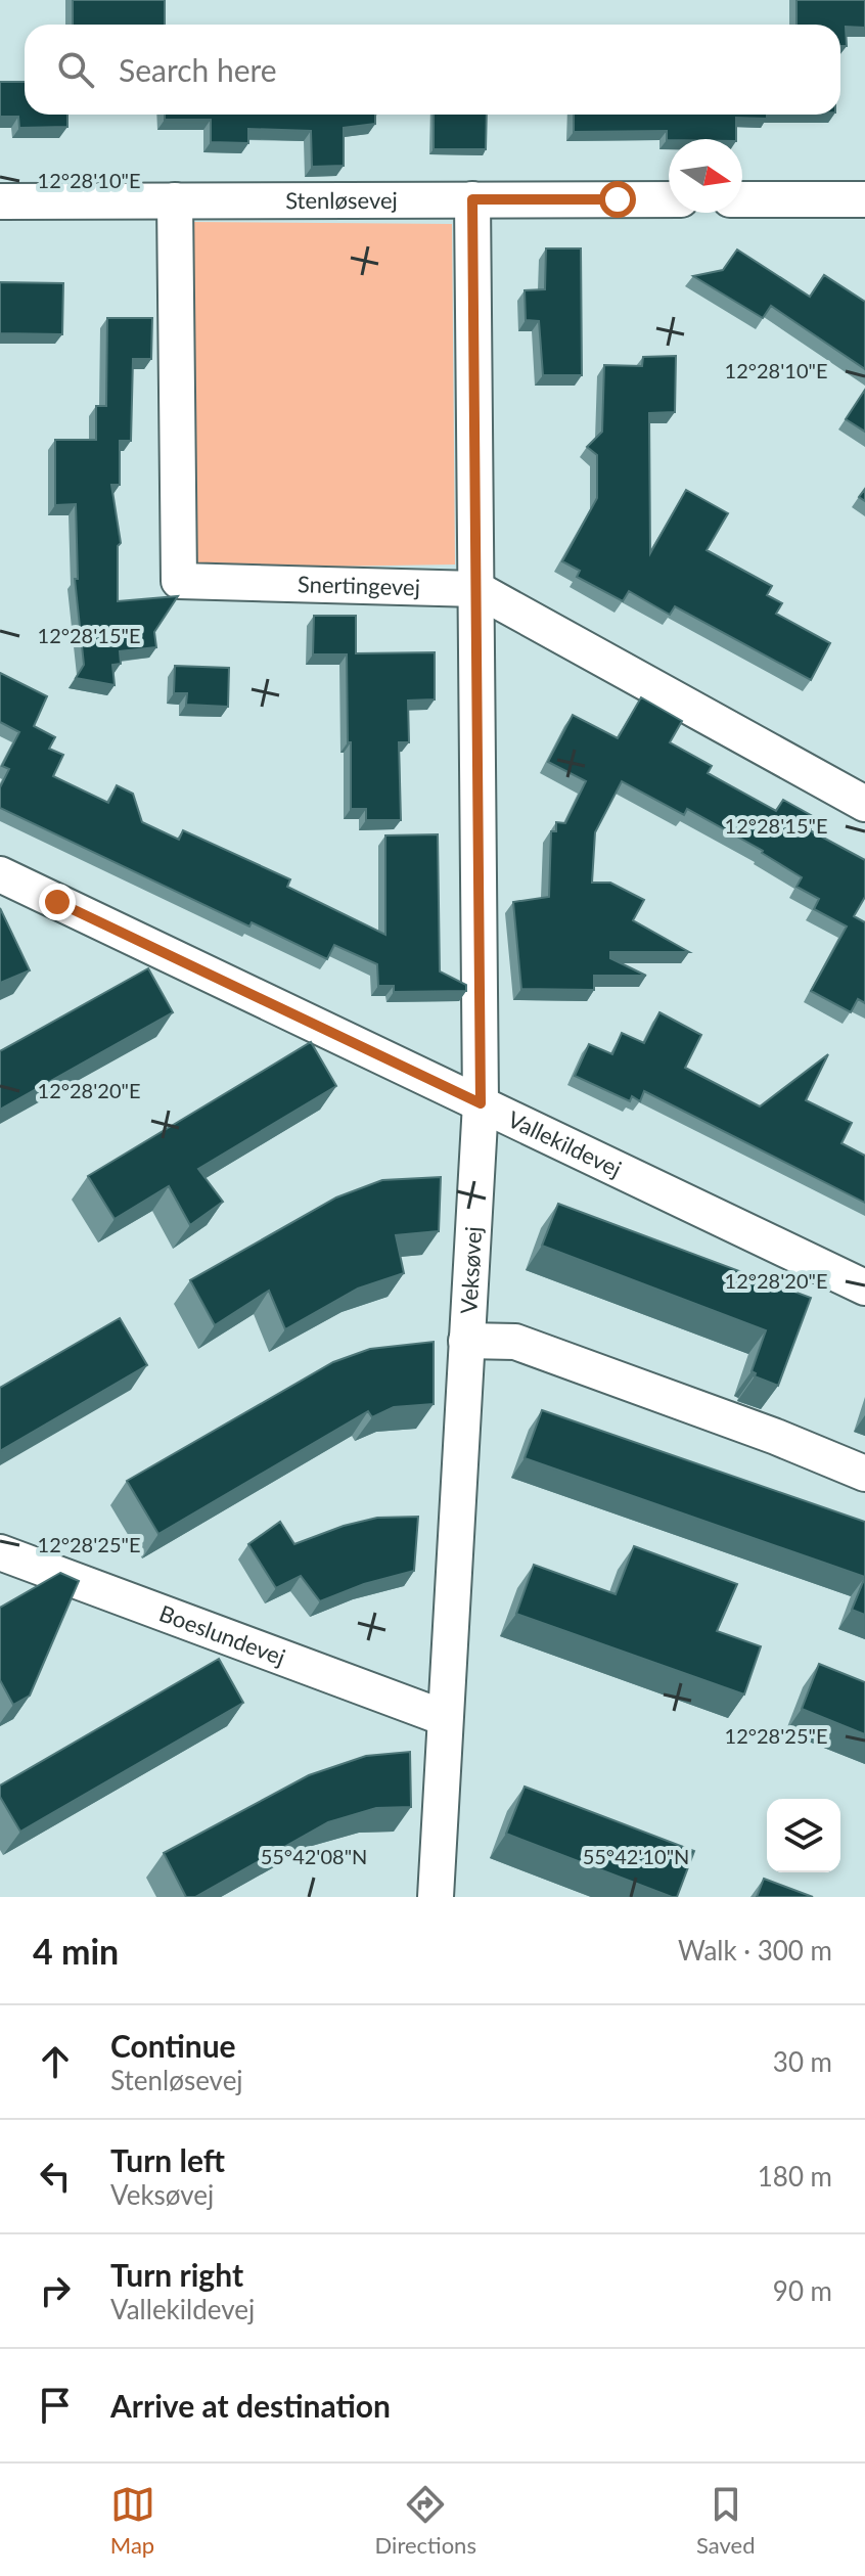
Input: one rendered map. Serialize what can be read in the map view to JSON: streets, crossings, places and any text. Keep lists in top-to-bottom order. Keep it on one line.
{"streets":{"street":["Stenløsevej","Snertingevej","Vallekildevej","Veksøvej","Boeslundevej"]},"crossings":[["Stenløsevej","Snertingevej"],["Stenløsevej","Veksøvej"],["Snertingevej","Veksøvej"],["Vallekildevej","Veksøvej"],["Veksøvej","Boeslundevej"]],"north":"right","page":{"search":"Search here","heading":["4 min","Walk · 300 m"],"list":[["Continue","Stenløsevej","30 m"],["Turn left","Veksøvej","180 m"],["Turn right","Vallekildevej","90 m"],"Arrive at destination"],"nav":["Map","Directions","Saved"]},"coordinates":["12°28'10\"E","12°28'15\"E","12°28'20\"E","12°28'25\"E","55°42'08\"N","55°42'10\"N"]}
